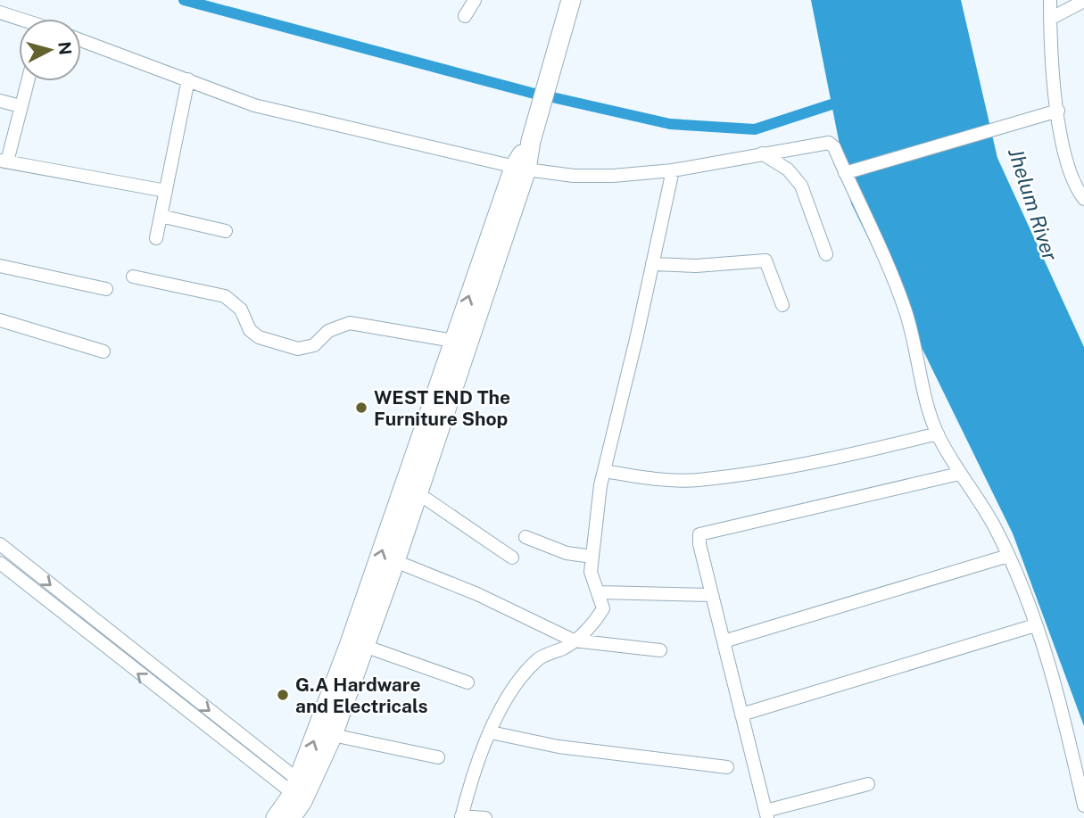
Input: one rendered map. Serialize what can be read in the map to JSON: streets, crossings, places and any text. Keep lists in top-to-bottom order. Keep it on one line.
{"water":["Jhelum River"],"places":["WEST END The Furniture Shop","G.A Hardware and Electricals"],"north":"right"}
